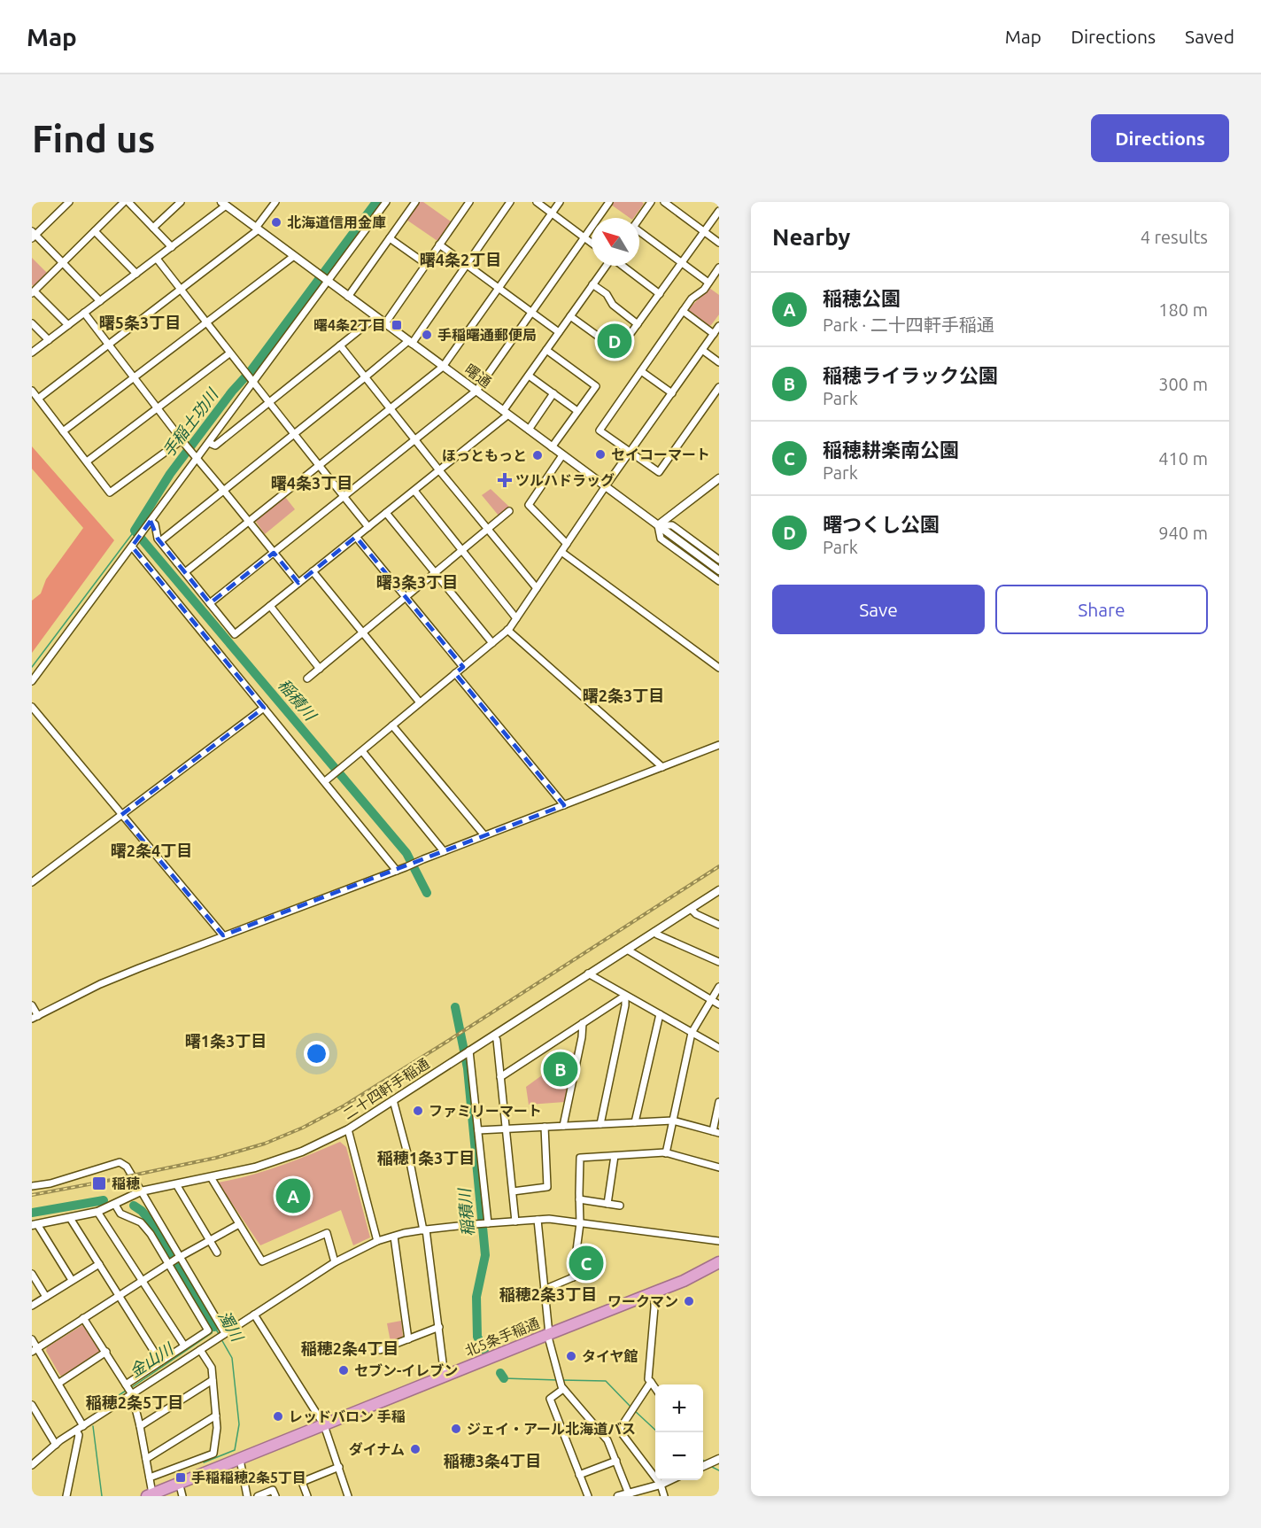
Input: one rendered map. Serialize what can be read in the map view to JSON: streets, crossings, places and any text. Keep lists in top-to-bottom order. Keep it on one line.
{"streets":{"highway":["北5条手稲通"],"street":["曙通","二十四軒手稲通"]},"districts":["曙4条2丁目","曙5条3丁目","曙4条3丁目","曙3条3丁目","曙2条3丁目","曙2条4丁目","曙1条3丁目","稲穂1条3丁目","稲穂2条3丁目","稲穂2条4丁目","稲穂2条5丁目","稲穂3条4丁目"],"water":["手稲土功川","稲積川","濁川","金山川"],"places":{"other":["北海道信用金庫","手稲曙通郵便局","セイコーマート","ほっともっと","ファミリーマート","ワークマン","タイヤ館","セブン-イレブン","レッドバロン 手稲","ジェイ・アール北海道バス","ダイナム"],"transit":["曙4条2丁目","稲穂","手稲稲穂2条5丁目"],"health":["ツルハドラッグ"]},"north":"top left","page":{"header":"Map","nav":["Map","Directions","Saved"],"buttons":["Directions",["Save","Share"]],"title":"Find us","heading":["Nearby","4 results"],"list":[{"mark":"A","name":"稲穂公園","note":"Park · 二十四軒手稲通","value":"180 m"},{"mark":"B","name":"稲穂ライラック公園","note":"Park","value":"300 m"},{"mark":"C","name":"稲穂耕楽南公園","note":"Park","value":"410 m"},{"mark":"D","name":"曙つくし公園","note":"Park","value":"940 m"}],"pins":["D","B","A","C"],"map_buttons":["+","−"]}}
